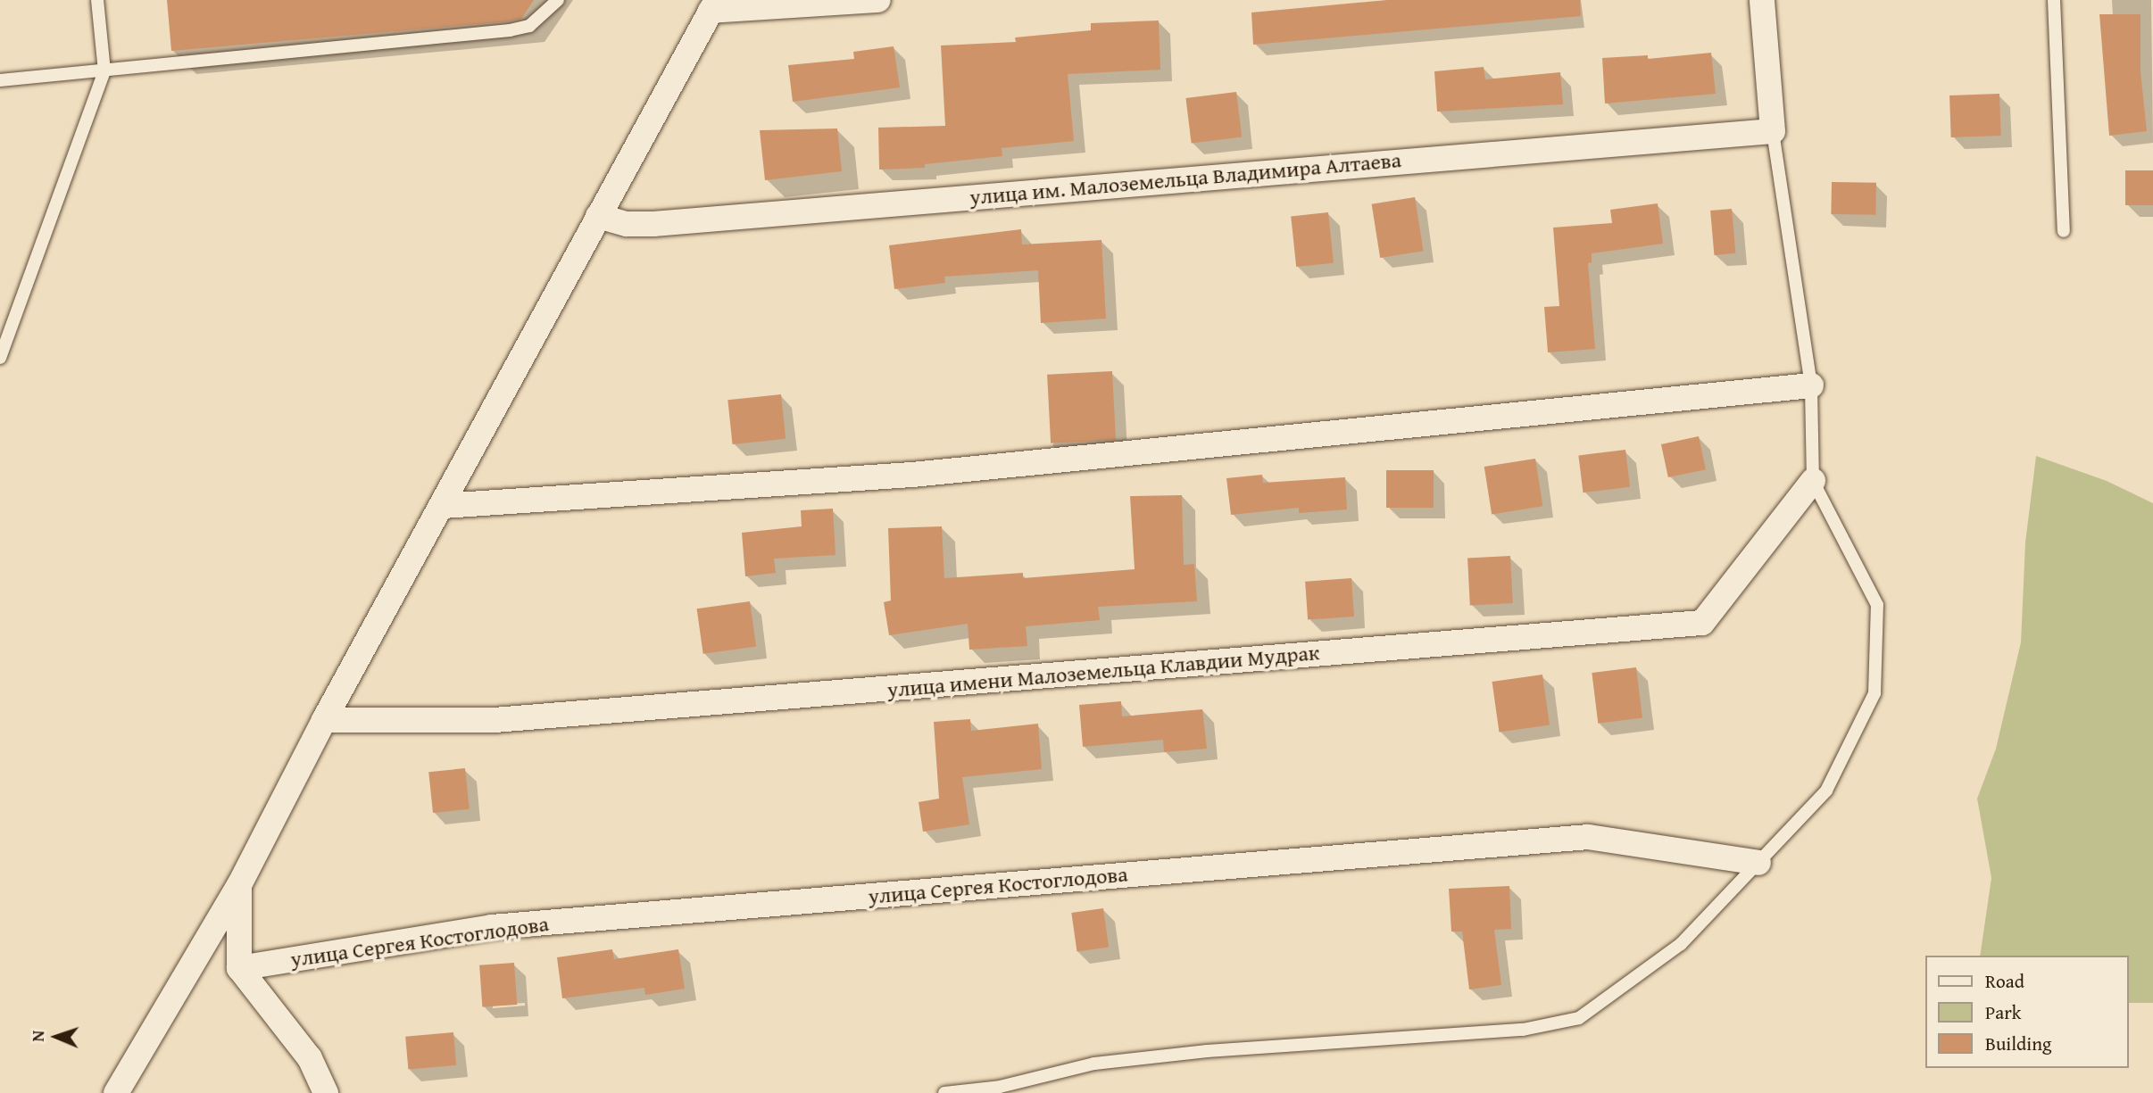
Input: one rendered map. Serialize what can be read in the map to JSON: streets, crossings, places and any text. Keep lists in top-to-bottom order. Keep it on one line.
{"streets":{"street":["улица им. Малоземельца Владимира Алтаева","улица имени Малоземельца Клавдии Мудрак","улица Сергея Костоглодова"]},"legend":["Road","Park","Building"],"north":"left"}
